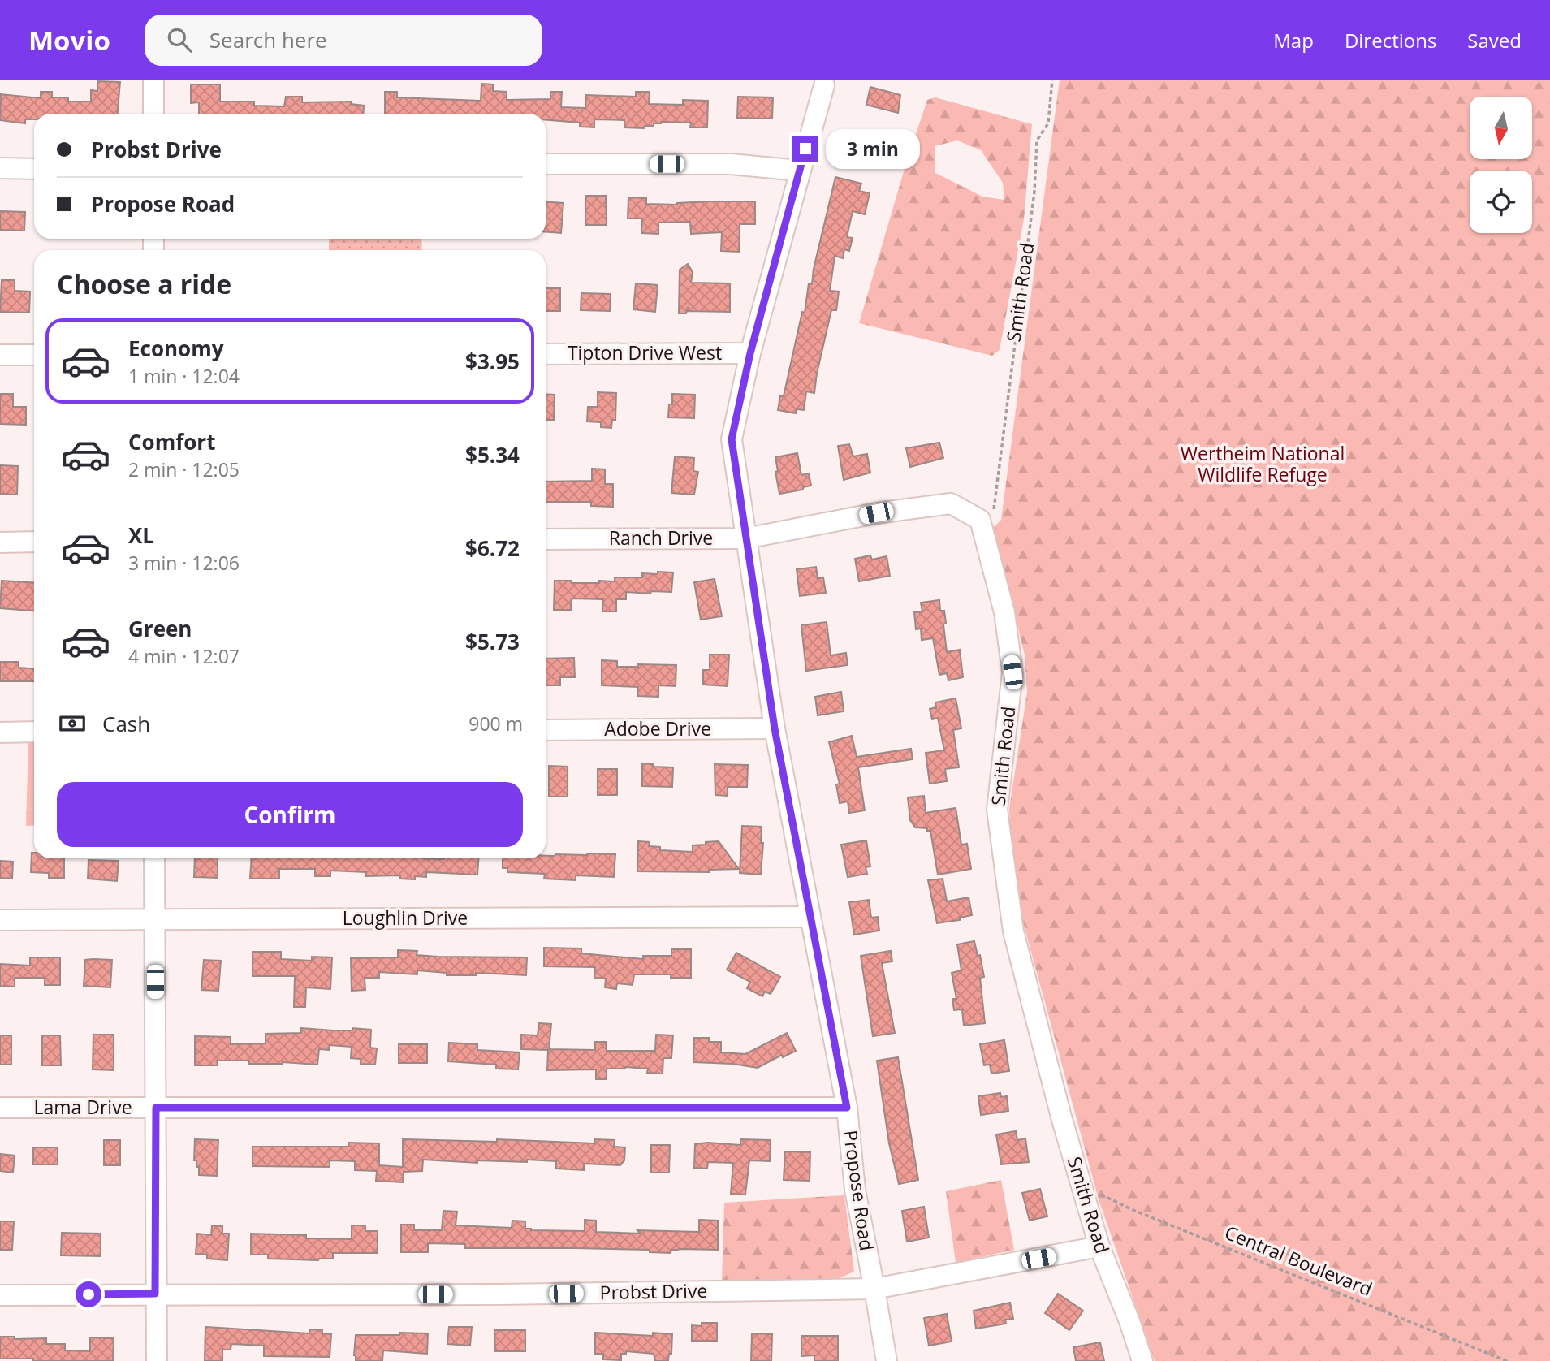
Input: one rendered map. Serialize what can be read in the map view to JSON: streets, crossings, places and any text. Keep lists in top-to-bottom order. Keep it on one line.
{"streets":{"street":["Smith Road","Tipton Drive West","Ranch Drive","Adobe Drive","Loughlin Drive","Lama Drive","Propose Road","Probst Drive"],"path":["Central Boulevard"]},"crossings":[["Smith Road","Ranch Drive"],["Smith Road","Central Boulevard"],["Smith Road","Probst Drive"],["Tipton Drive West","Propose Road"],["Ranch Drive","Propose Road"],["Adobe Drive","Propose Road"],["Loughlin Drive","Propose Road"],["Lama Drive","Propose Road"],["Propose Road","Probst Drive"]],"parks":["Wertheim National Wildlife Refuge"],"north":"bottom","page":{"header":"Movio","search":"Search here","nav":["Map","Directions","Saved"],"banner":["Probst Drive","Propose Road"],"bubble":"3 min","heading":"Choose a ride","list":[{"name":"Economy","note":"1 min · 12:04","value":"$3.95"},{"name":"Comfort","note":"2 min · 12:05","value":"$5.34"},{"name":"XL","note":"3 min · 12:06","value":"$6.72"},{"name":"Green","note":"4 min · 12:07","value":"$5.73"}],"pay":["Cash","900 m"],"buttons":"Confirm"}}
